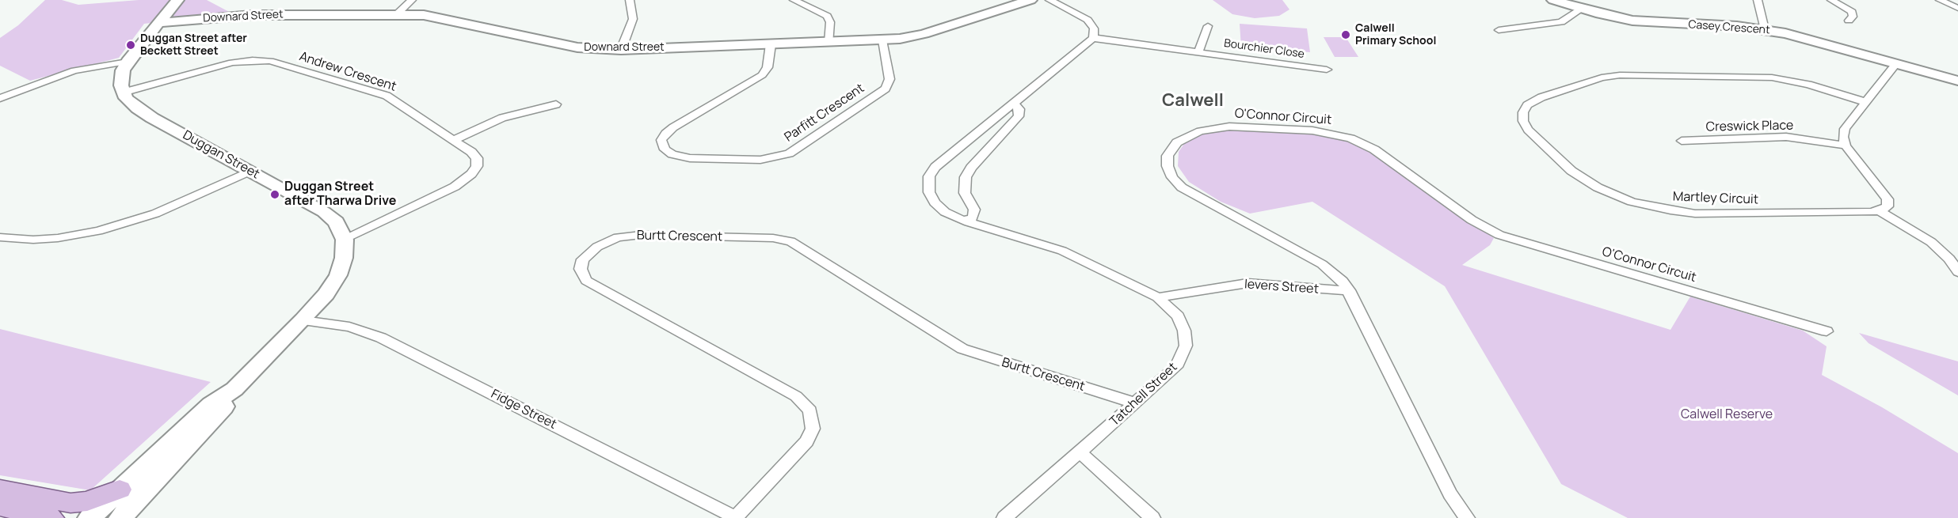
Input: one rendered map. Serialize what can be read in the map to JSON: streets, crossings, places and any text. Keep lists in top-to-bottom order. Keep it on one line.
{"streets":{"street":["Downard Street","Casey Crescent","Bourchier Close","Andrew Crescent","Parfitt Crescent","O'Connor Circuit","Creswick Place","Duggan Street","Martley Circuit","Burtt Crescent","Ievers Street","Tatchell Street","Fidge Street"]},"crossings":[["Downard Street","Parfitt Crescent"],["Bourchier Close","Tatchell Street"],["Andrew Crescent","Duggan Street"],["O'Connor Circuit","Ievers Street"],["Burtt Crescent","Tatchell Street"],["Burtt Crescent","Fidge Street"],["Ievers Street","Tatchell Street"]],"districts":["Calwell"],"parks":["Calwell Reserve"],"places":["Calwell Primary School","Duggan Street after Beckett Street","Duggan Street after Tharwa Drive"]}
